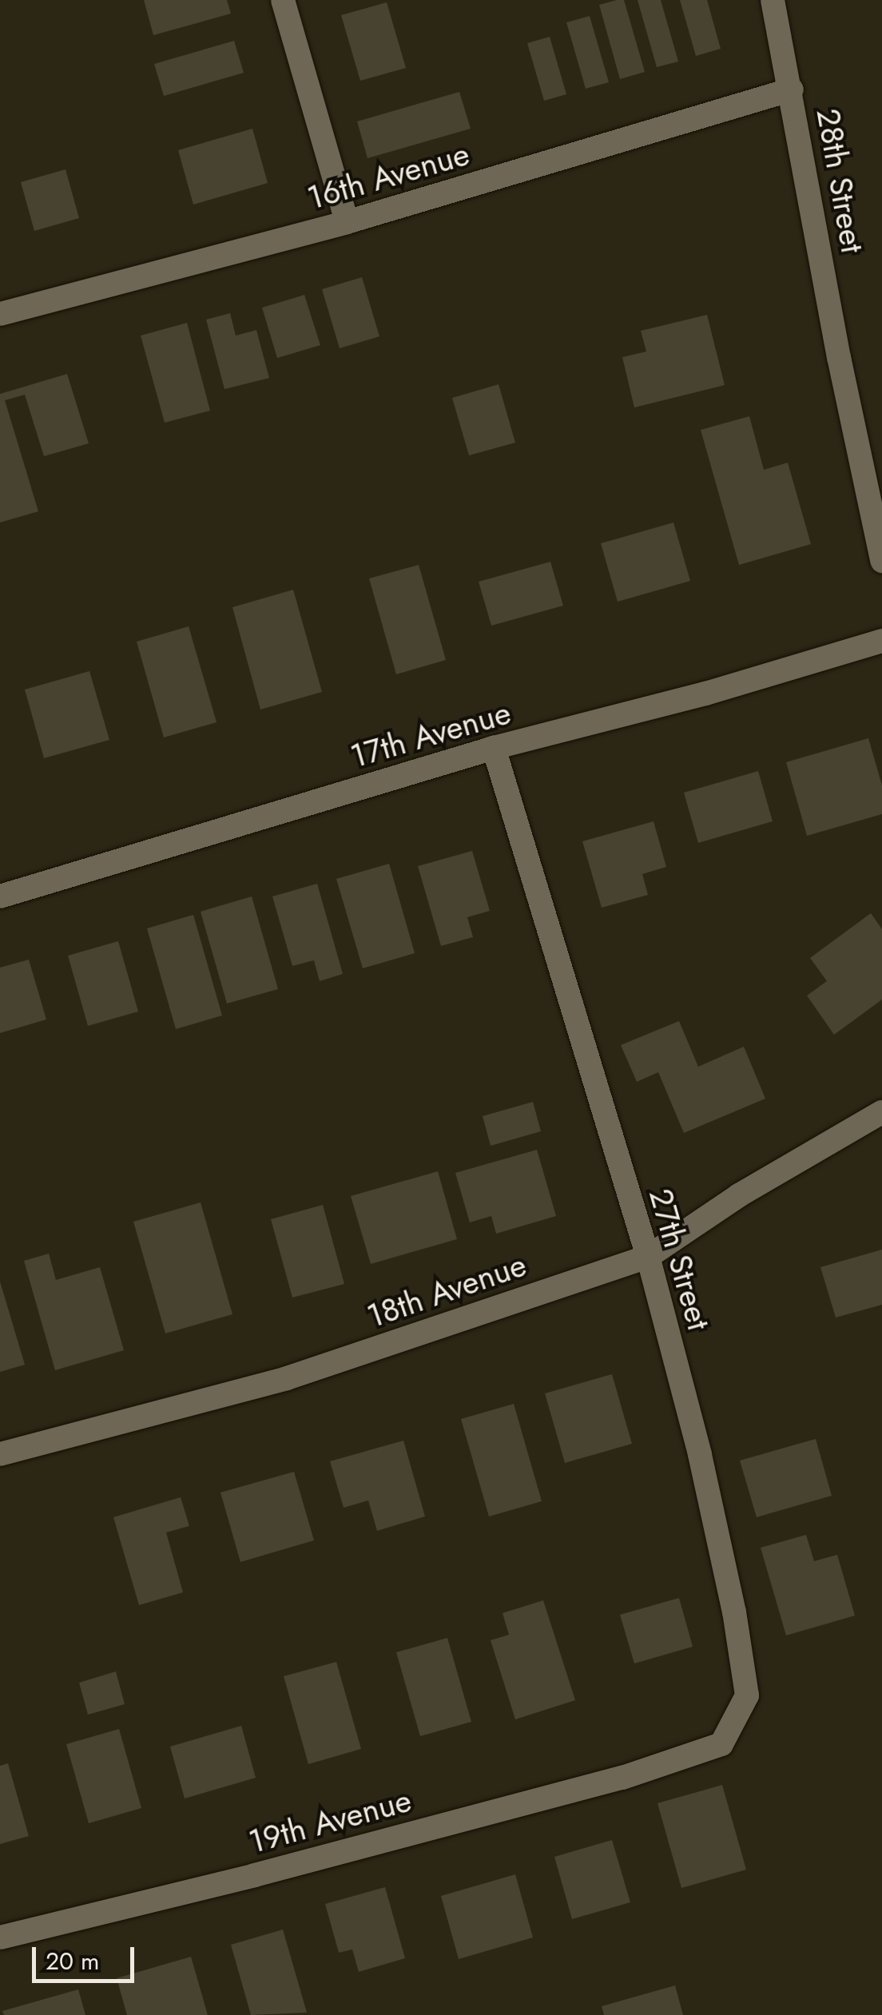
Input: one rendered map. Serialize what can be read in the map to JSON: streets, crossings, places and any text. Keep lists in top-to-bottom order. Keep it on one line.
{"streets":{"street":["16th Avenue","28th Street","17th Avenue","27th Street","18th Avenue","19th Avenue"]},"crossings":[["16th Avenue","28th Street"],["17th Avenue","27th Street"],["27th Street","18th Avenue"],["27th Street","19th Avenue"]],"scale_bar":"20 m"}
